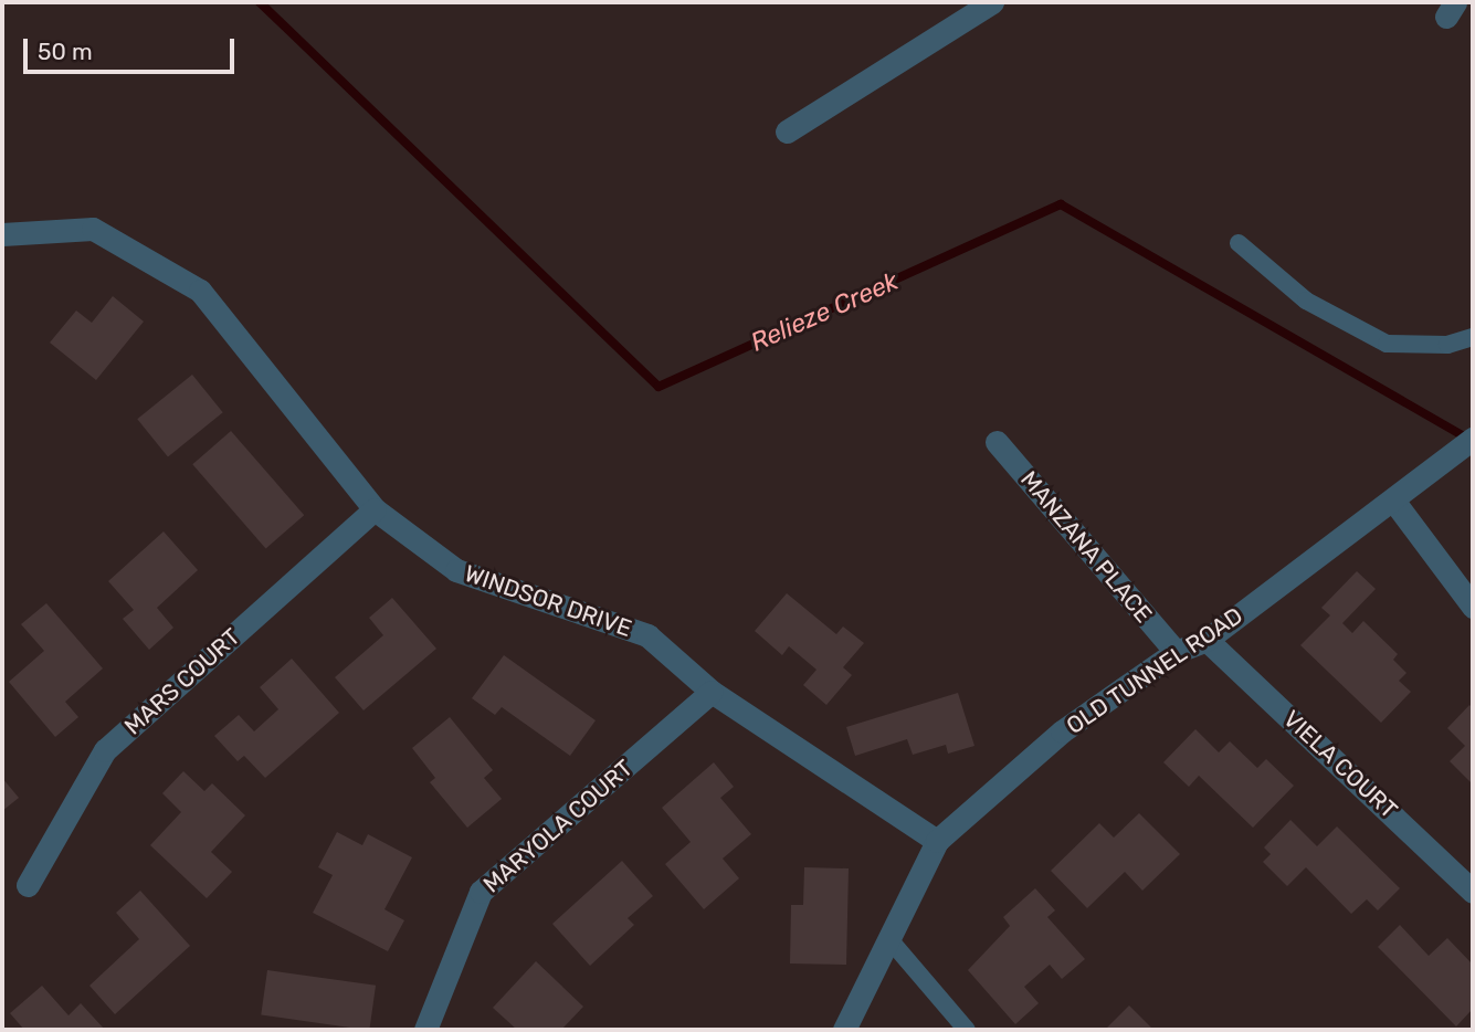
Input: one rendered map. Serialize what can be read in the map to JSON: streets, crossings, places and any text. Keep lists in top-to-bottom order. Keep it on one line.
{"streets":{"street":["MANZANA PLACE","WINDSOR DRIVE","OLD TUNNEL ROAD","MARS COURT","VIELA COURT","MARYOLA COURT"]},"crossings":[["MANZANA PLACE","OLD TUNNEL ROAD"],["WINDSOR DRIVE","OLD TUNNEL ROAD"],["WINDSOR DRIVE","MARS COURT"],["WINDSOR DRIVE","MARYOLA COURT"],["OLD TUNNEL ROAD","VIELA COURT"]],"water":["Relieze Creek"],"scale_bar":"50 m"}
